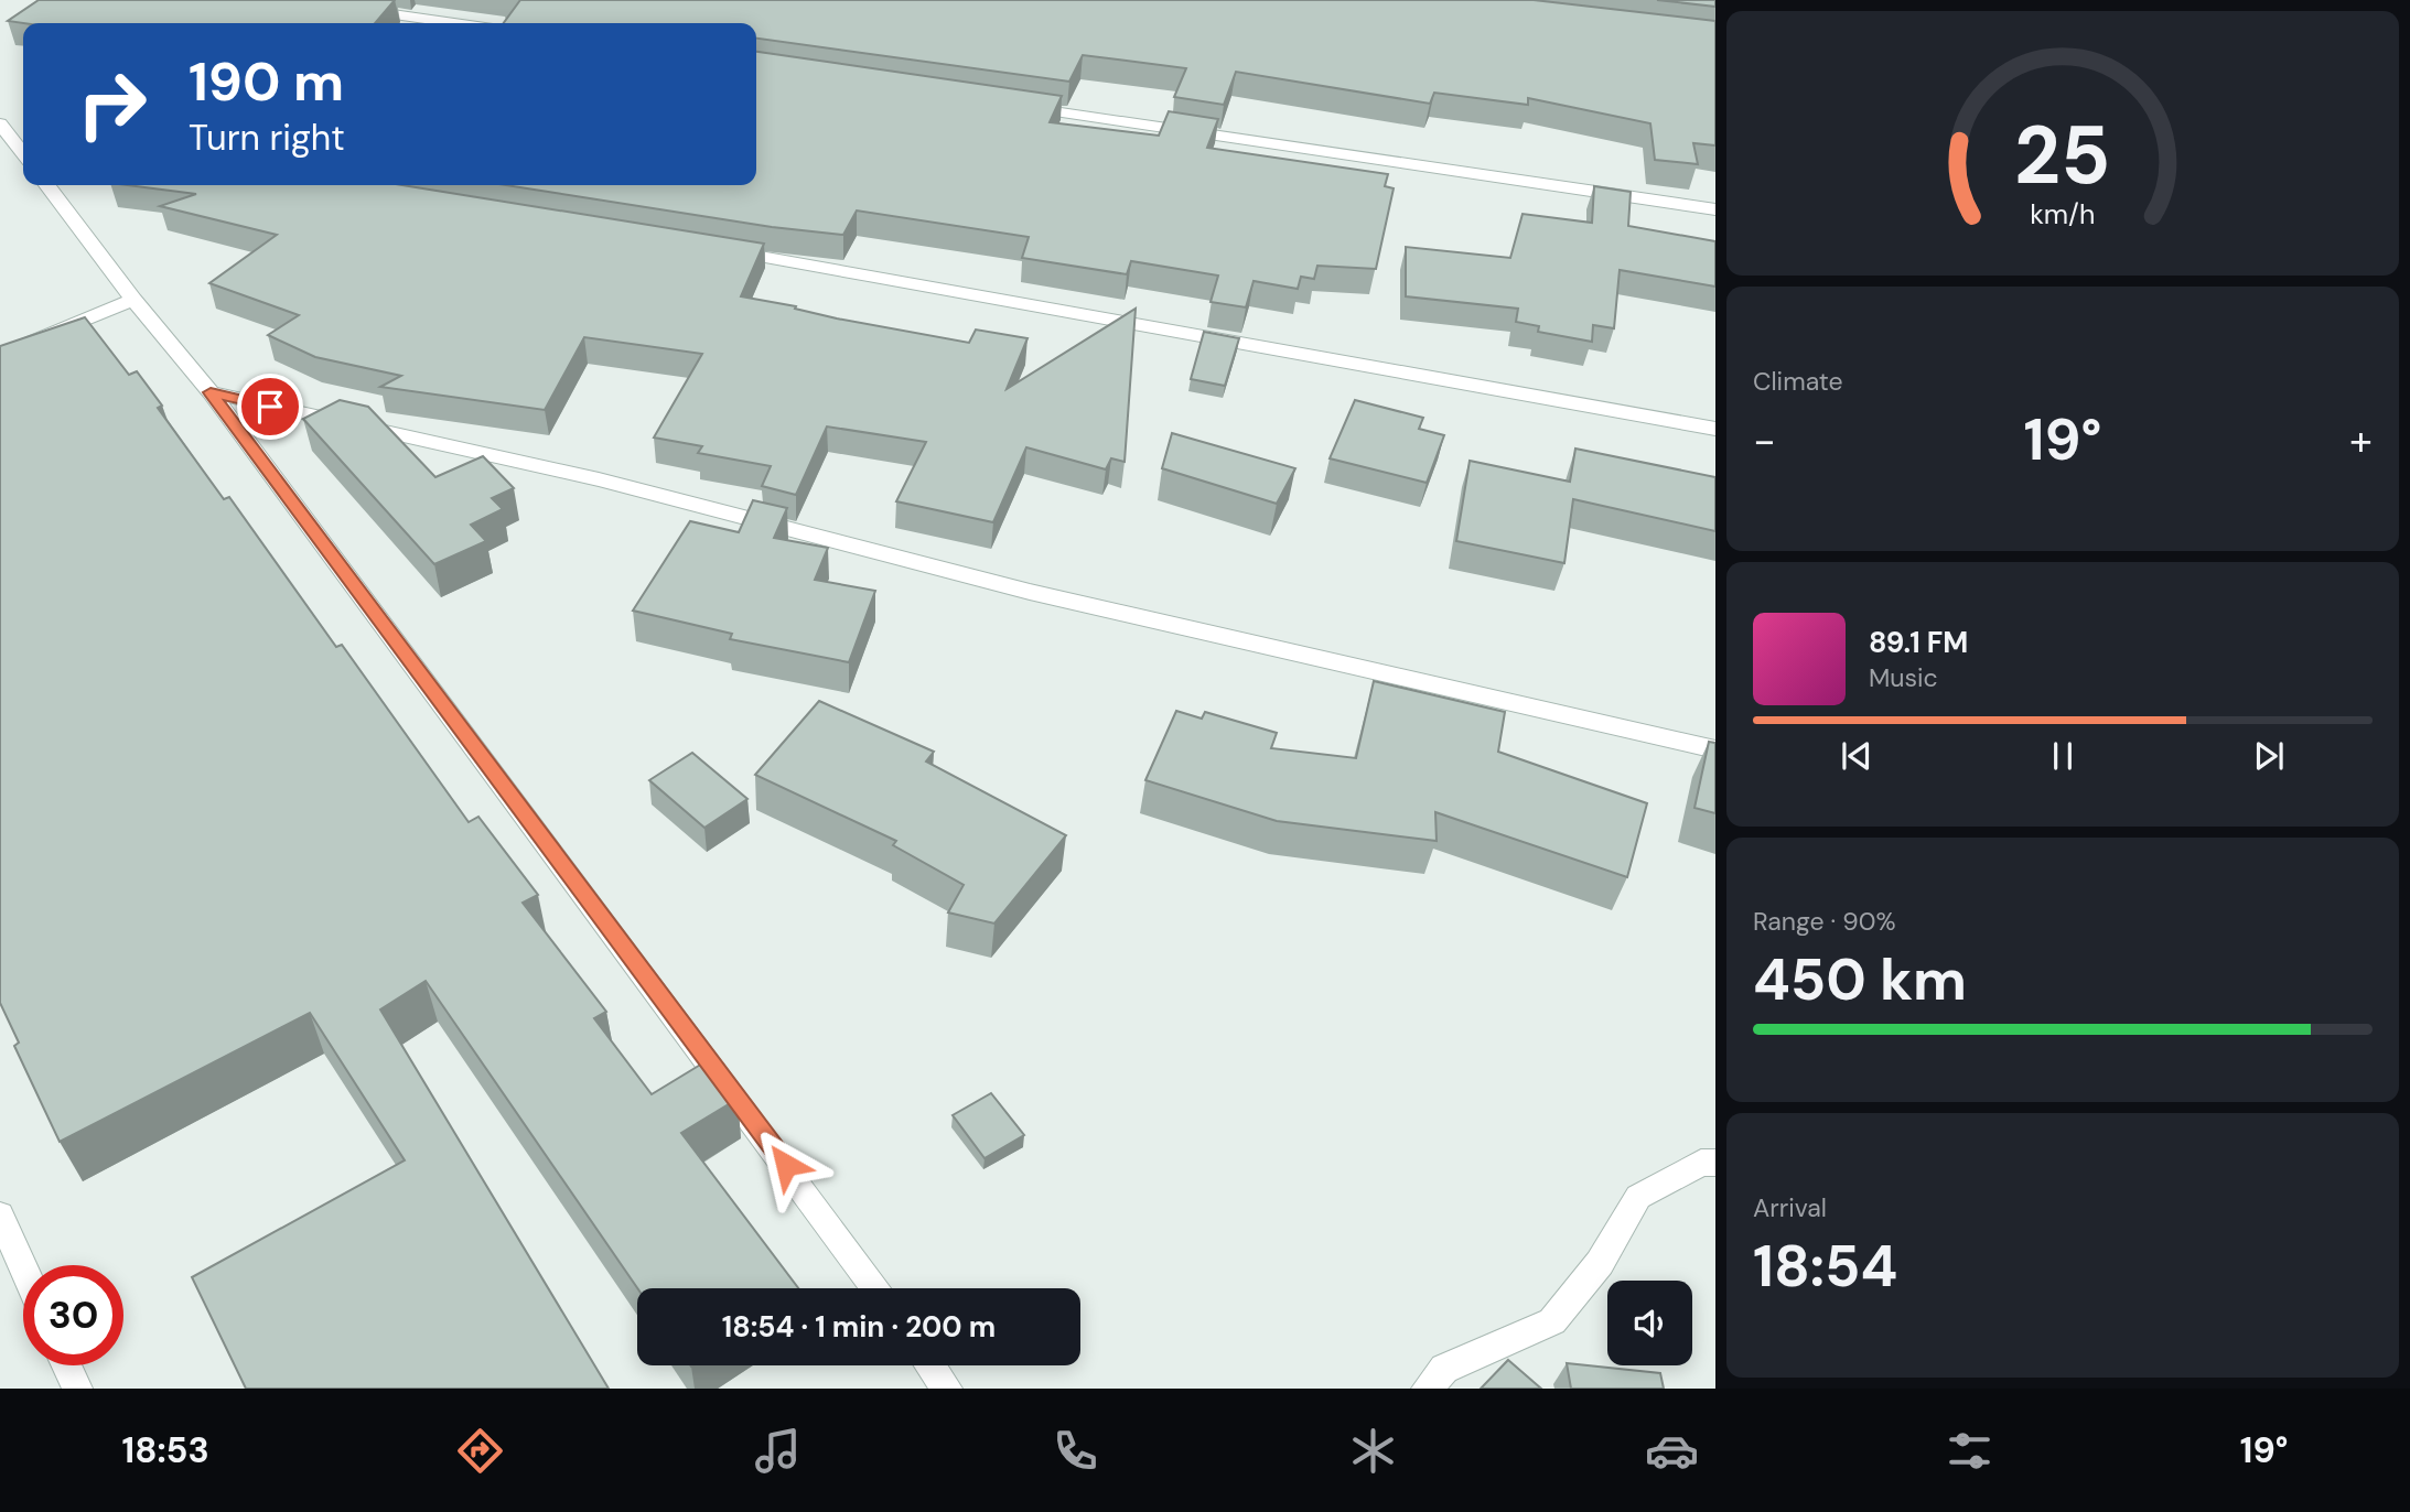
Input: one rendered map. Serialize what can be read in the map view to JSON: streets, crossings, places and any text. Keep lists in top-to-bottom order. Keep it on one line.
{"page":{"turn":["190 m","Turn right"],"tile":["Climate",["Range · 90%","450 km"],["Arrival","18:54"]],"heat":["−","19°","+"],"song":["89.1 FM","Music"],"limit":"30","trip":"18:54 · 1 min · 200 m","tabs":["18:53","19°"],"gauge":["25","km/h"]}}
